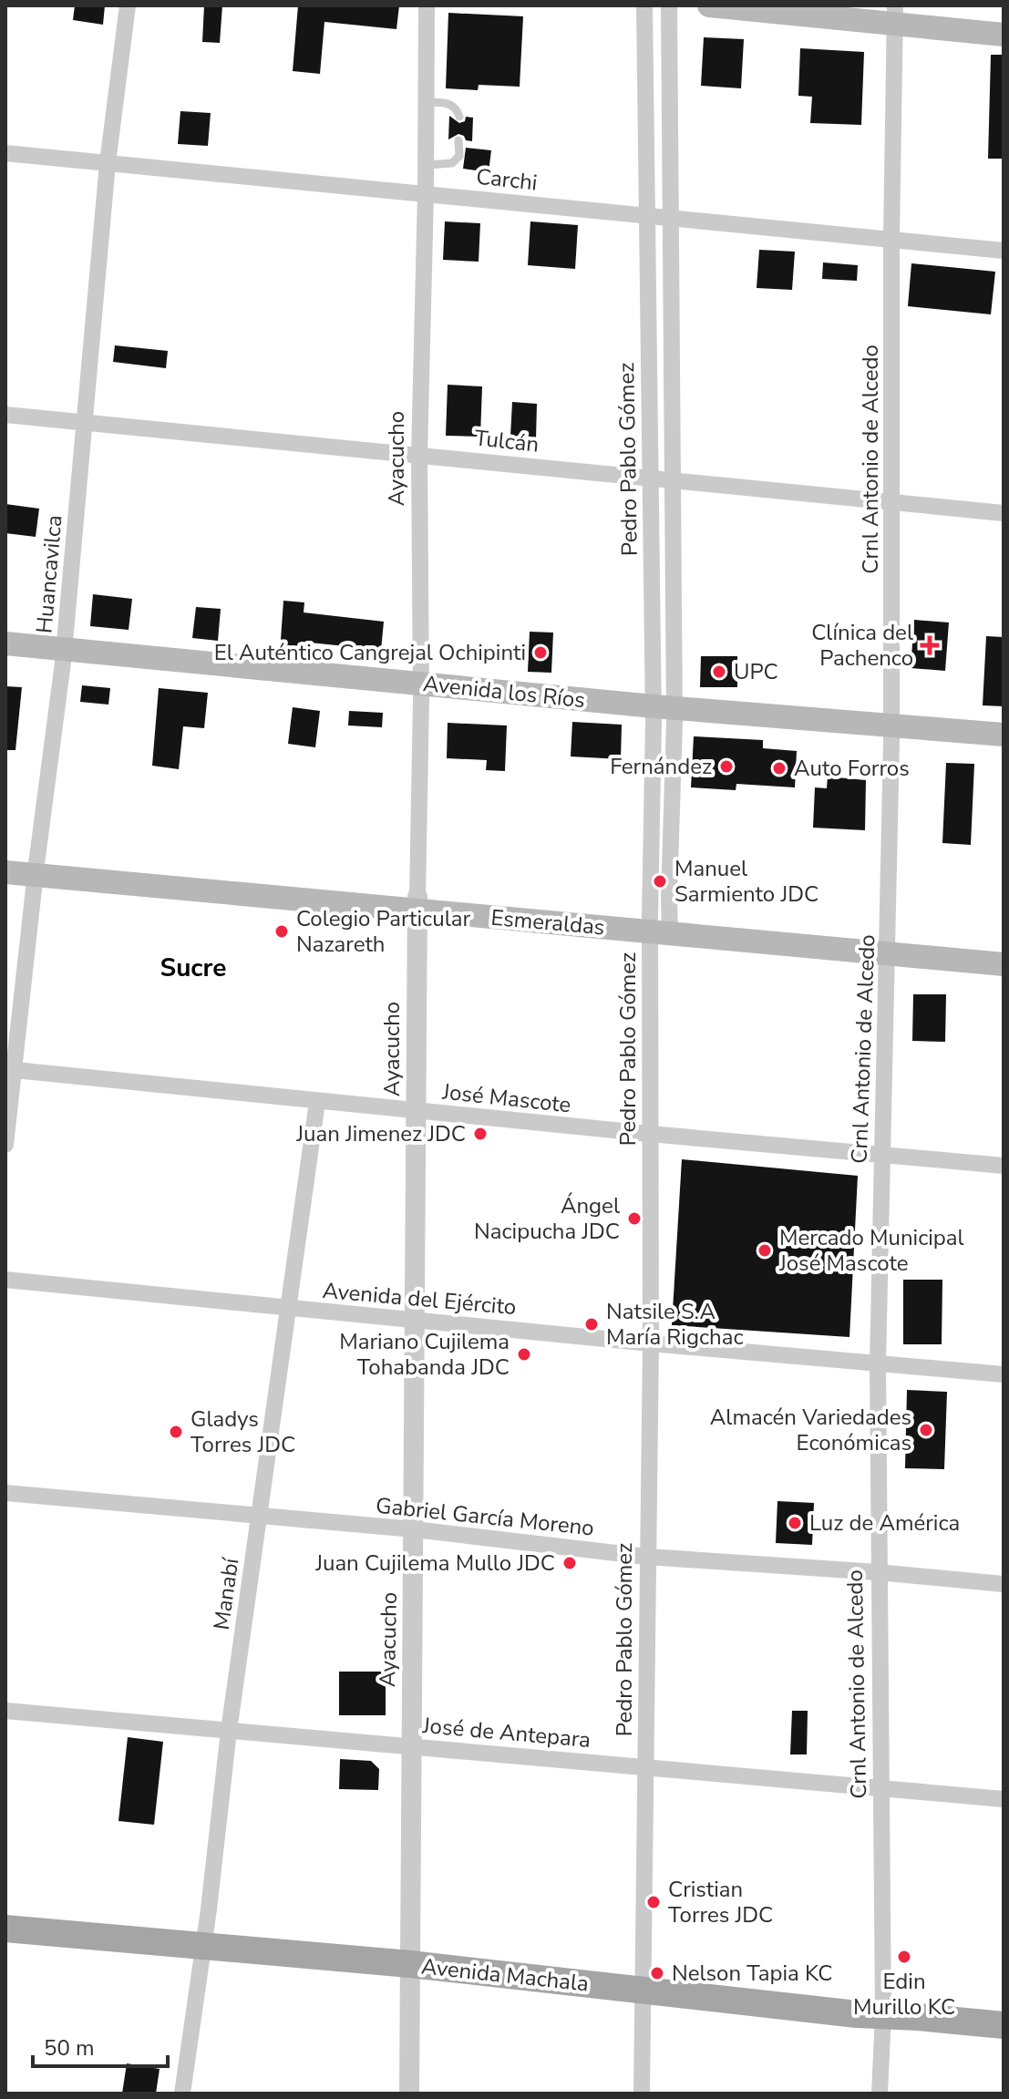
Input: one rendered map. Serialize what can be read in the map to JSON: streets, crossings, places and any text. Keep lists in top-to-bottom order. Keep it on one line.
{"streets":{"main road":["Avenida los Ríos","Esmeraldas","Avenida Machala"],"street":["Carchi","Tulcán","Ayacucho","Pedro Pablo Gómez","Crnl Antonio de Alcedo","Huancavilca","José Mascote","Avenida del Ejército","Gabriel García Moreno","Manabí","José de Antepara"]},"crossings":[["Carchi","Ayacucho"],["Carchi","Pedro Pablo Gómez"],["Carchi","Crnl Antonio de Alcedo"],["Carchi","Huancavilca"],["Tulcán","Ayacucho"],["Tulcán","Pedro Pablo Gómez"],["Tulcán","Crnl Antonio de Alcedo"],["Tulcán","Huancavilca"],["Ayacucho","Avenida los Ríos"],["Ayacucho","Esmeraldas"],["Ayacucho","José Mascote"],["Ayacucho","Avenida del Ejército"],["Ayacucho","Gabriel García Moreno"],["Ayacucho","José de Antepara"],["Ayacucho","Avenida Machala"],["Pedro Pablo Gómez","Avenida los Ríos"],["Pedro Pablo Gómez","Esmeraldas"],["Pedro Pablo Gómez","José Mascote"],["Pedro Pablo Gómez","Avenida del Ejército"],["Pedro Pablo Gómez","Gabriel García Moreno"],["Pedro Pablo Gómez","José de Antepara"],["Pedro Pablo Gómez","Avenida Machala"],["Crnl Antonio de Alcedo","Avenida los Ríos"],["Crnl Antonio de Alcedo","Esmeraldas"],["Crnl Antonio de Alcedo","José Mascote"],["Crnl Antonio de Alcedo","Avenida del Ejército"],["Crnl Antonio de Alcedo","Gabriel García Moreno"],["Crnl Antonio de Alcedo","José de Antepara"],["Crnl Antonio de Alcedo","Avenida Machala"],["Huancavilca","Avenida los Ríos"],["Huancavilca","Esmeraldas"],["Huancavilca","José Mascote"],["José Mascote","Manabí"],["Avenida del Ejército","Manabí"],["Gabriel García Moreno","Manabí"],["Manabí","José de Antepara"],["Manabí","Avenida Machala"]],"districts":["Sucre"],"places":{"health":["Clínica del Pachenco"],"other":["El Auténtico Cangrejal Ochipinti","UPC","Fernández","Auto Forros","Manuel Sarmiento JDC","Colegio Particular Nazareth","Juan Jimenez JDC","Ángel Nacipucha JDC","Mercado Municipal José Mascote","Natsile S.A María Rigchac","Mariano Cujilema Tohabanda JDC","Almacén Variedades Económicas","Gladys Torres JDC","Luz de América","Juan Cujilema Mullo JDC","Cristian Torres JDC","Edin Murillo KC","Nelson Tapia KC"]},"scale_bar":"50 m"}
